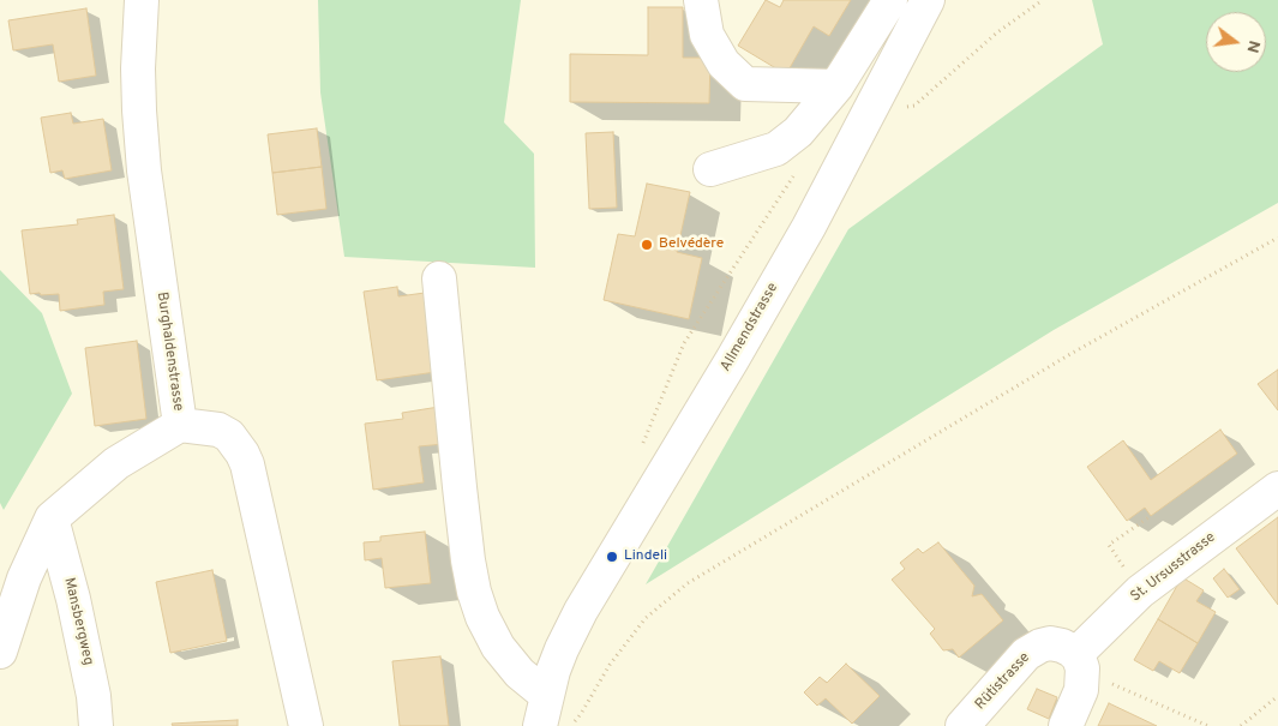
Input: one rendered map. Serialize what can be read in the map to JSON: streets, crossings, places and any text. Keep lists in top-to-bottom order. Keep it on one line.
{"streets":{"street":["Allmendstrasse","Burghaldenstrasse","St. Ursusstrasse","Mansbergweg","Rütistrasse"]},"crossings":[["St. Ursusstrasse","Rütistrasse"]],"places":["Belvédère","Lindeli"],"north":"right"}
